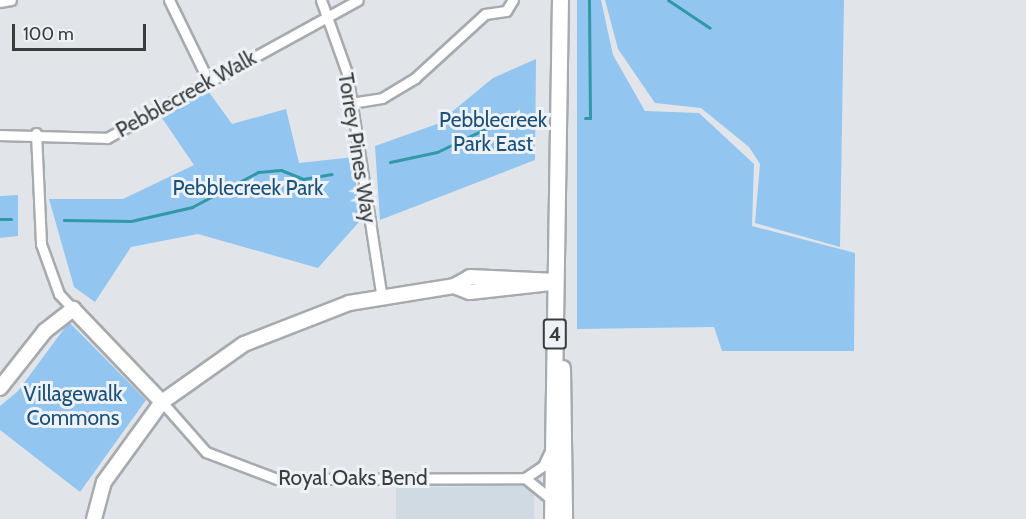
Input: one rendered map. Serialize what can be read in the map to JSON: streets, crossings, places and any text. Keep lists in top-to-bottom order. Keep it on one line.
{"streets":{"main road":["4"],"street":["Pebblecreek Walk","Torrey Pines Way","Royal Oaks Bend"]},"crossings":[["Pebblecreek Walk","Torrey Pines Way"],["Pebblecreek Walk","Royal Oaks Bend"]],"parks":["Pebblecreek Park East","Pebblecreek Park","Villagewalk Commons"],"scale_bar":"100 m"}
